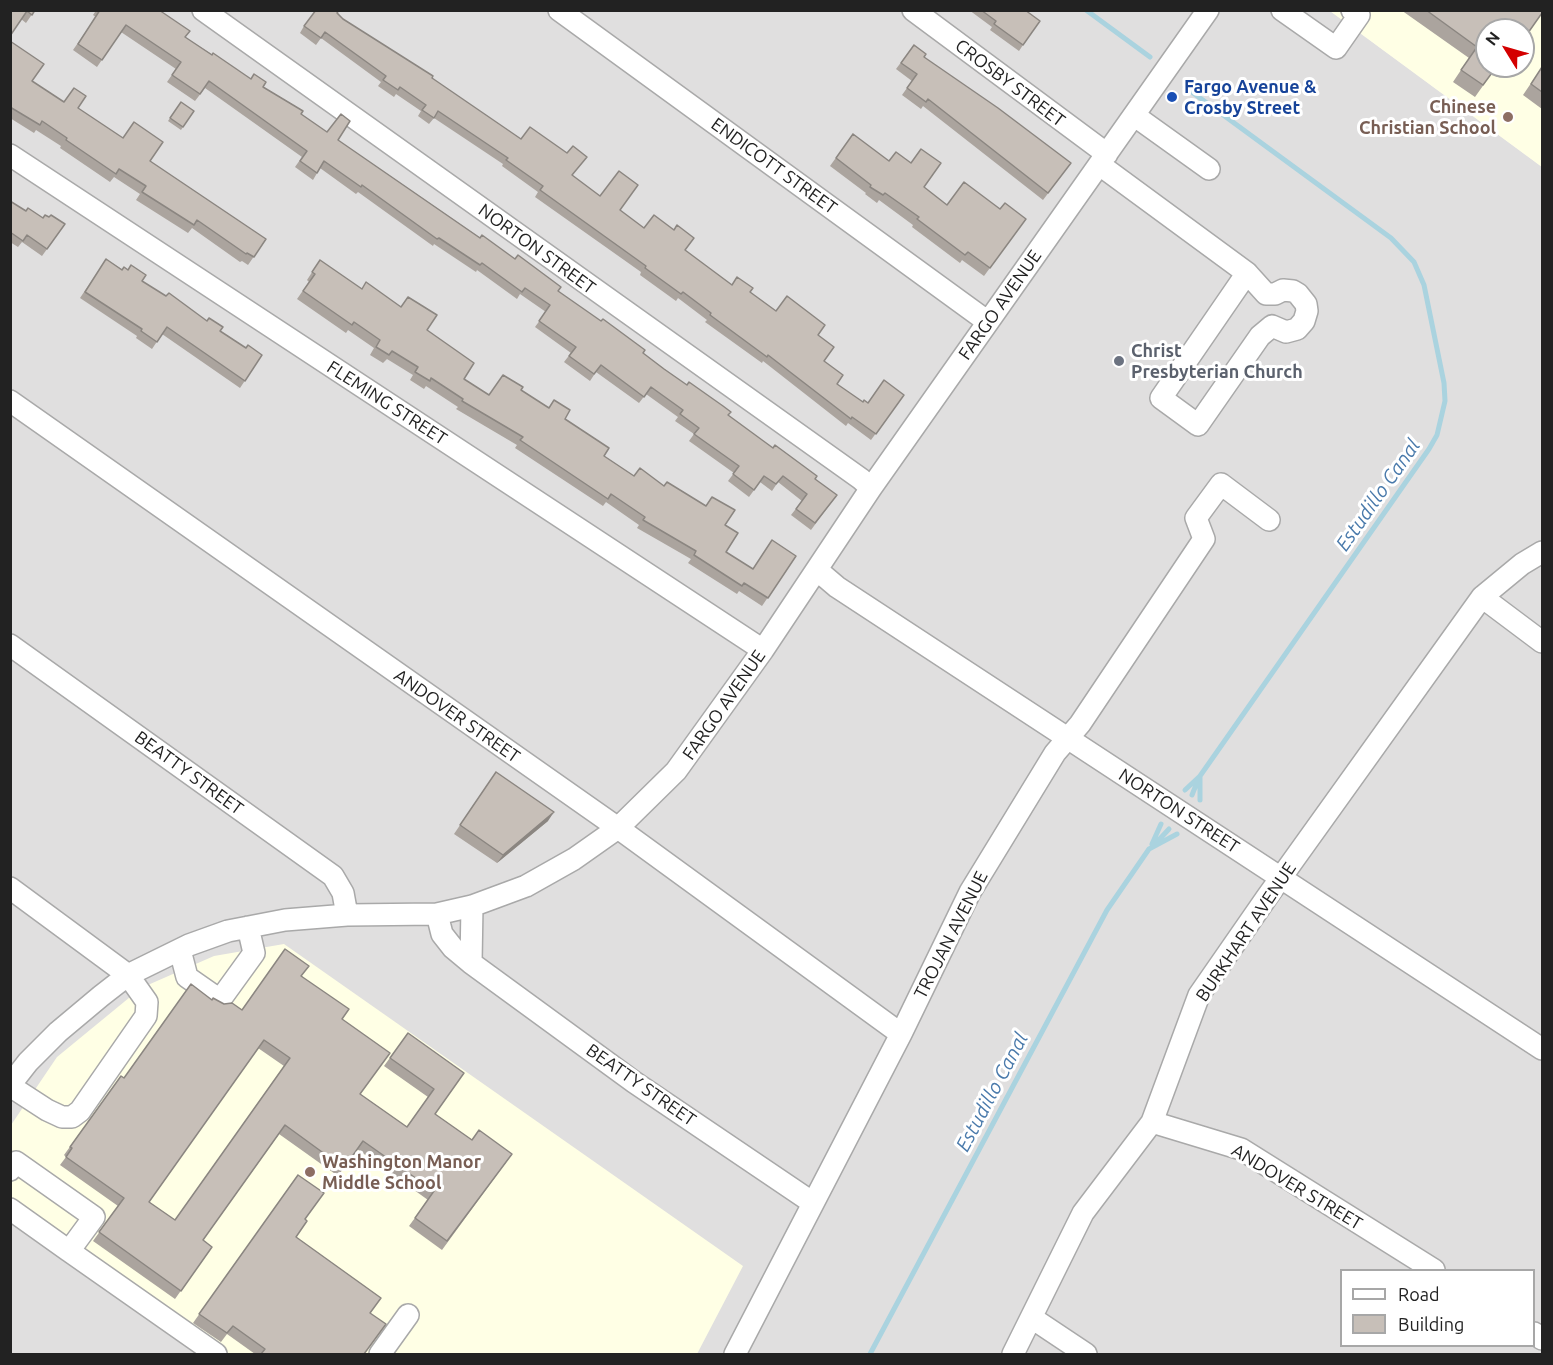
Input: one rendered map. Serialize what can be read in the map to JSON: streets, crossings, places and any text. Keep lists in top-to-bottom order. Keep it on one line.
{"streets":{"street":["CROSBY STREET","ENDICOTT STREET","NORTON STREET","FARGO AVENUE","FLEMING STREET","ANDOVER STREET","BEATTY STREET","BURKHART AVENUE","TROJAN AVENUE"]},"crossings":[["CROSBY STREET","FARGO AVENUE"],["ENDICOTT STREET","FARGO AVENUE"],["NORTON STREET","FARGO AVENUE"],["NORTON STREET","BURKHART AVENUE"],["NORTON STREET","TROJAN AVENUE"],["FARGO AVENUE","FLEMING STREET"],["FARGO AVENUE","ANDOVER STREET"],["FARGO AVENUE","BEATTY STREET"],["ANDOVER STREET","BURKHART AVENUE"],["ANDOVER STREET","TROJAN AVENUE"],["BEATTY STREET","TROJAN AVENUE"]],"water":["Estudillo Canal"],"places":["Fargo Avenue & Crosby Street","Chinese Christian School","Christ Presbyterian Church","Washington Manor Middle School"],"legend":["Road","Building"],"north":"top left"}
